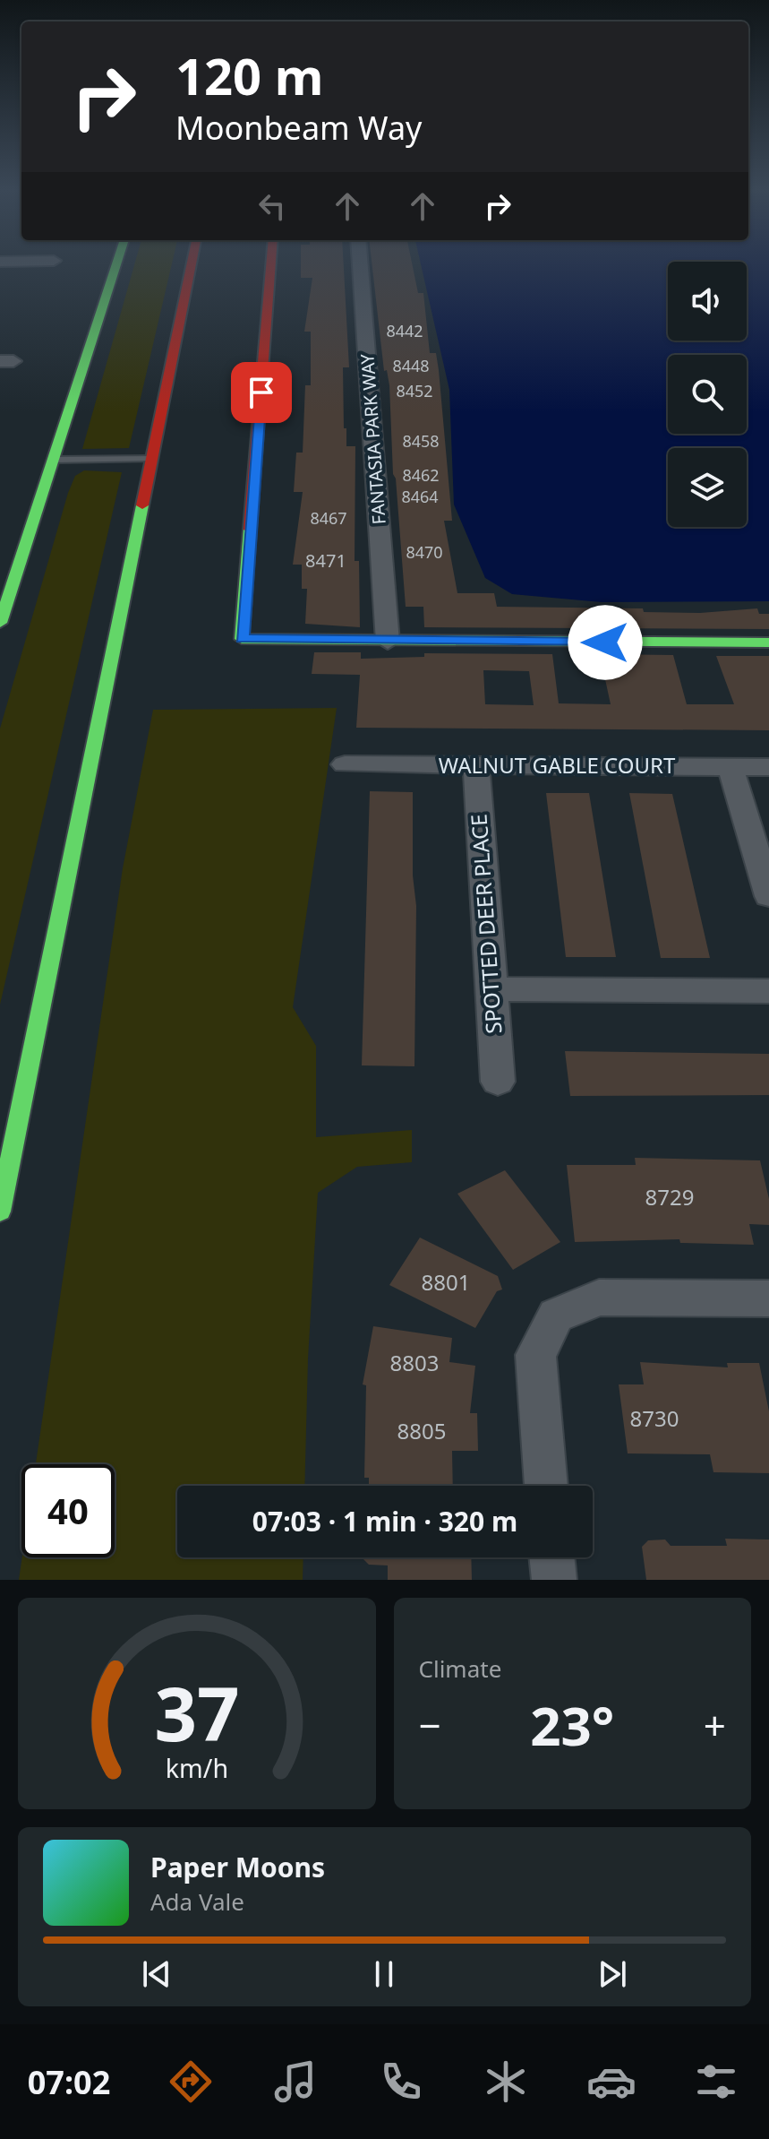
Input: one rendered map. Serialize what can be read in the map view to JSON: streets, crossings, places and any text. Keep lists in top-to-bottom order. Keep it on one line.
{"streets":{"street":["FANTASIA PARK WAY","WALNUT GABLE COURT","SPOTTED DEER PLACE"]},"crossings":[["WALNUT GABLE COURT","SPOTTED DEER PLACE"]],"house_numbers":["8442","8448","8452","8458","8462","8464","8467","8470","8471","8729","8801","8803","8730","8805"],"page":{"turn":["120 m","Moonbeam Way"],"limit":"40","trip":"07:03 · 1 min · 320 m","tile":"Climate","heat":["−","23°","+"],"song":["Paper Moons","Ada Vale"],"tabs":"07:02","gauge":["37","km/h"]}}
